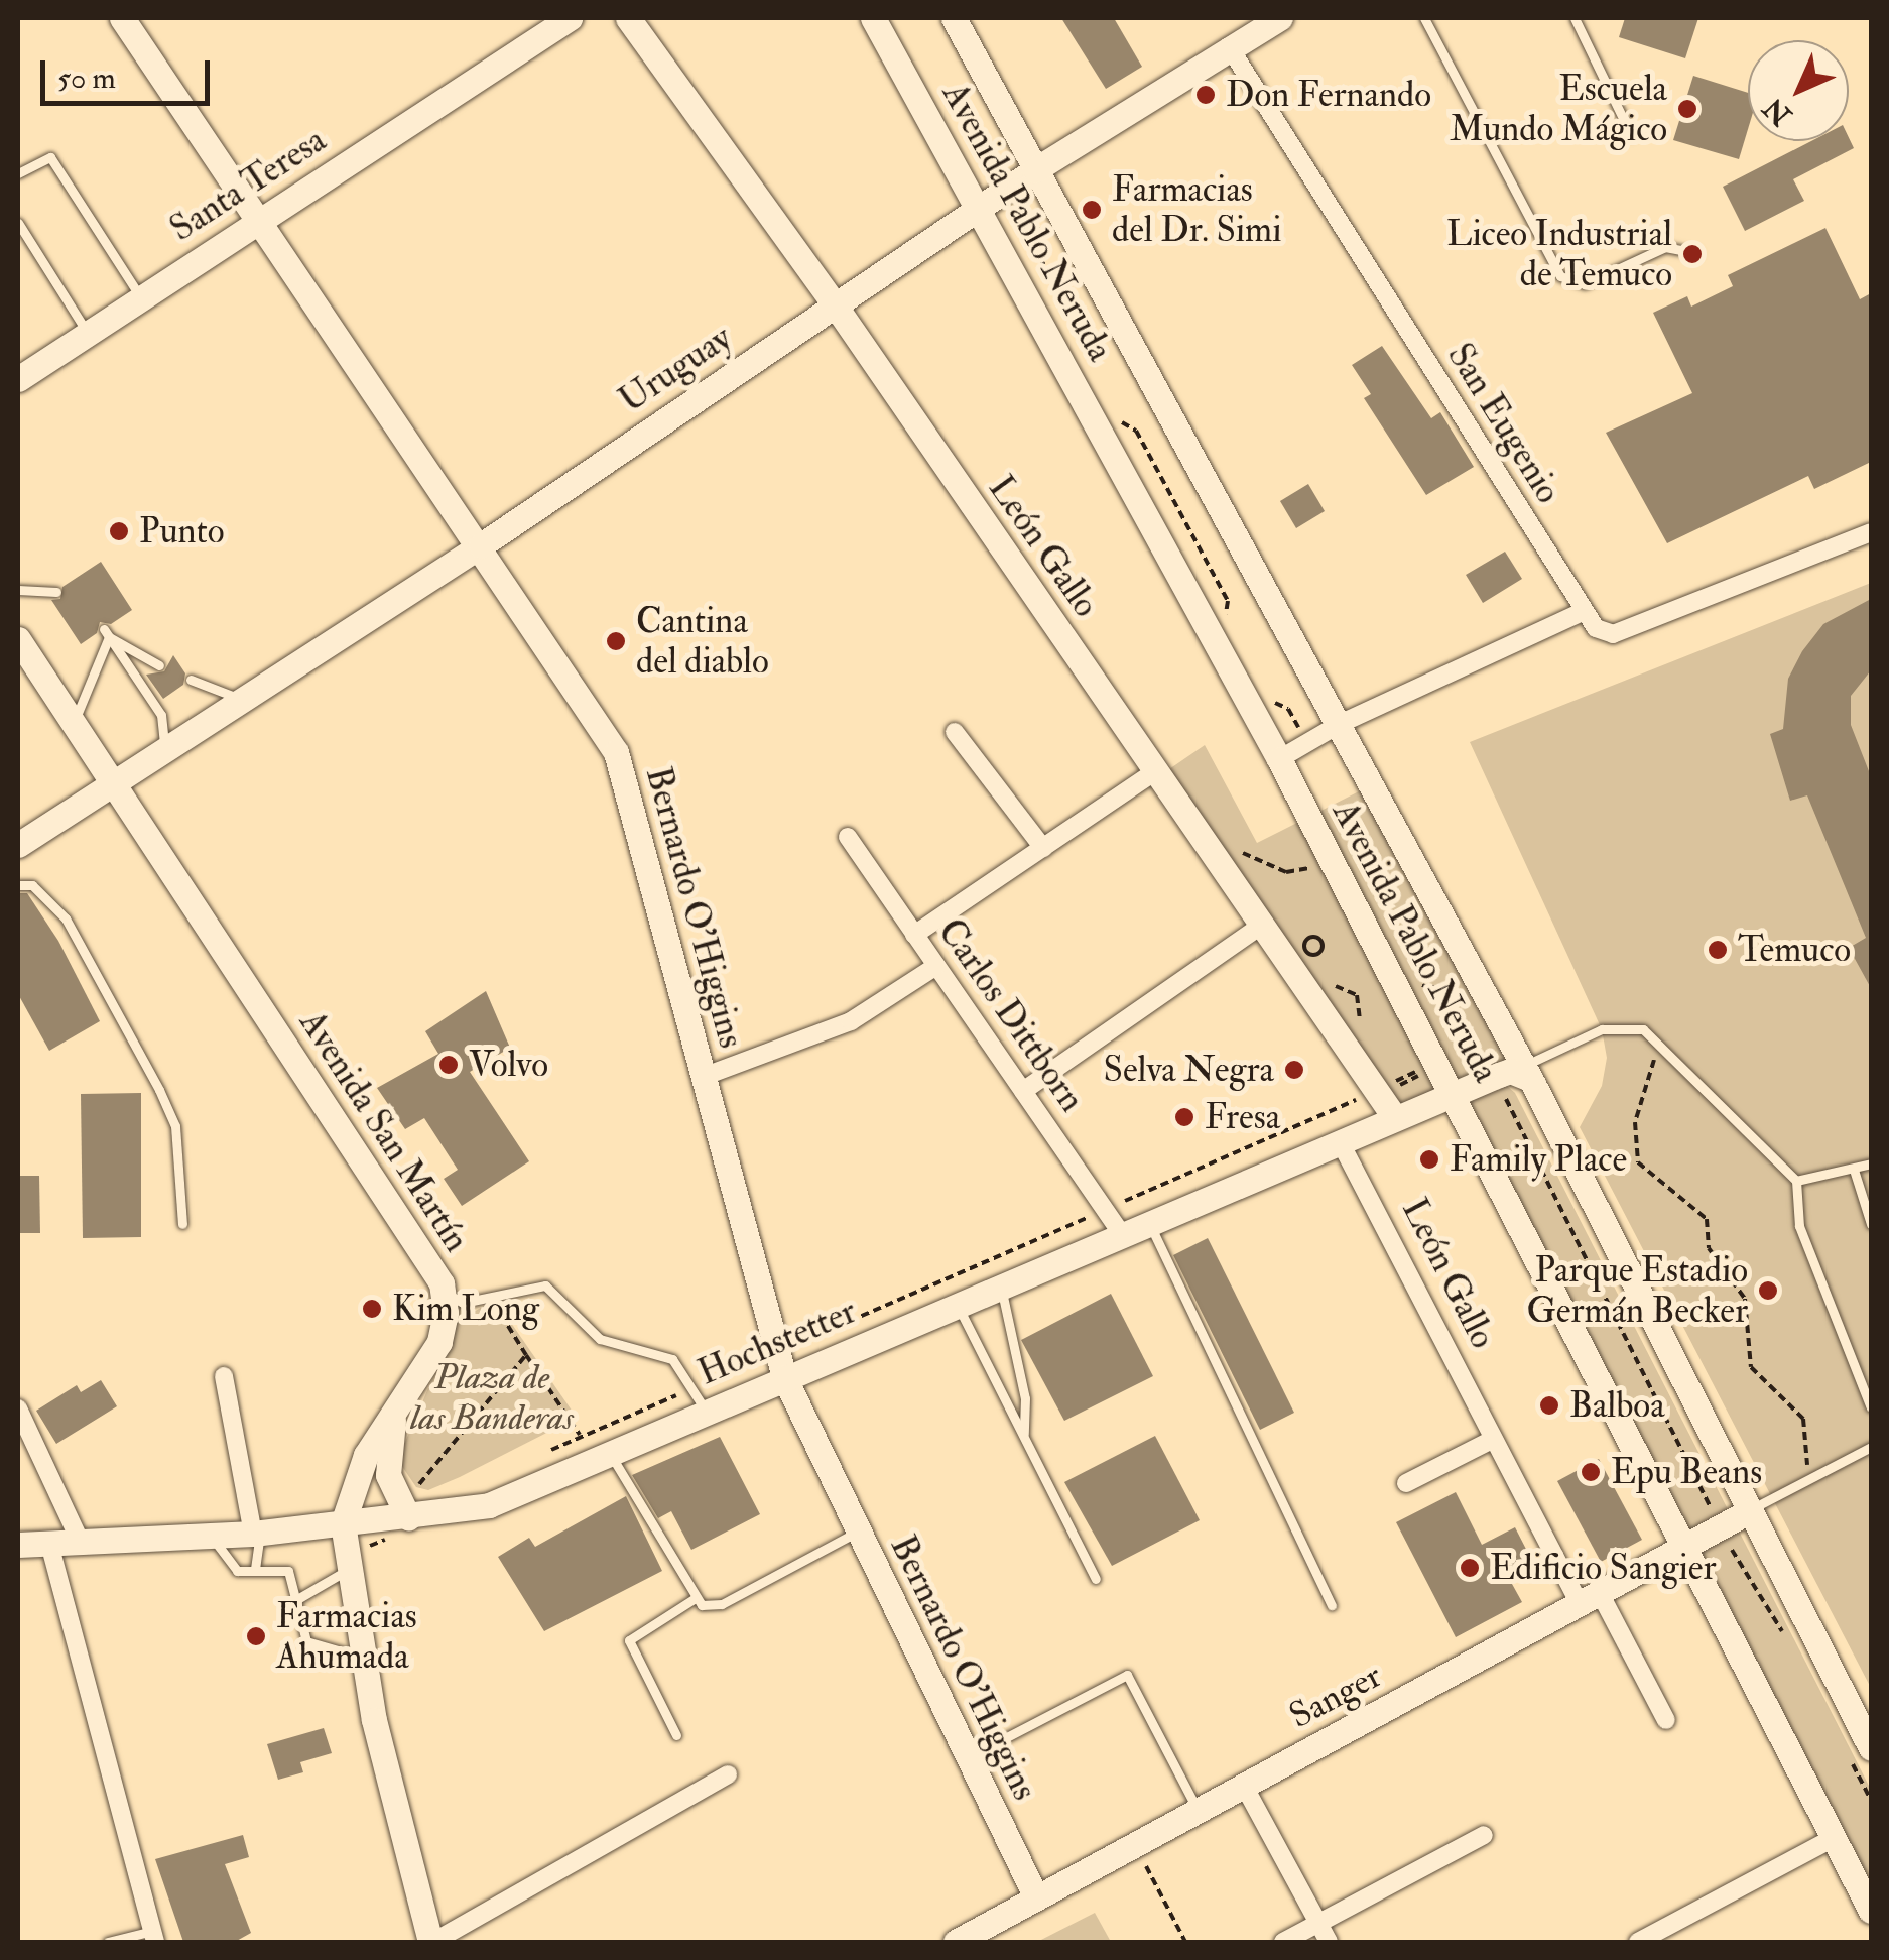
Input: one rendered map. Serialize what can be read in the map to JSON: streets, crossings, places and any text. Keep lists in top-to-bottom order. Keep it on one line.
{"streets":{"main road":["Santa Teresa","Avenida Pablo Neruda","Uruguay","León Gallo","Bernardo O'Higgins","Avenida San Martín","Hochstetter","Sanger"],"street":["San Eugenio","Carlos Dittborn"]},"crossings":[["Santa Teresa","Bernardo O'Higgins"],["Avenida Pablo Neruda","Uruguay"],["Avenida Pablo Neruda","Hochstetter"],["Avenida Pablo Neruda","Sanger"],["Uruguay","San Eugenio"],["Uruguay","León Gallo"],["Uruguay","Bernardo O'Higgins"],["Uruguay","Avenida San Martín"],["León Gallo","Hochstetter"],["León Gallo","Sanger"],["Bernardo O'Higgins","Hochstetter"],["Bernardo O'Higgins","Sanger"],["Carlos Dittborn","Hochstetter"],["Avenida San Martín","Hochstetter"]],"parks":["Plaza de las Banderas"],"places":["Don Fernando","Escuela Mundo Mágico","Farmacias del Dr. Simi","Liceo Industrial de Temuco","Punto","Cantina del diablo","Temuco","Volvo","Selva Negra","Fresa","Family Place","Parque Estadio Germán Becker","Kim Long","Balboa","Epu Beans","Edificio Sangier","Farmacias Ahumada"],"scale_bar":"50 m","north":"bottom left"}
